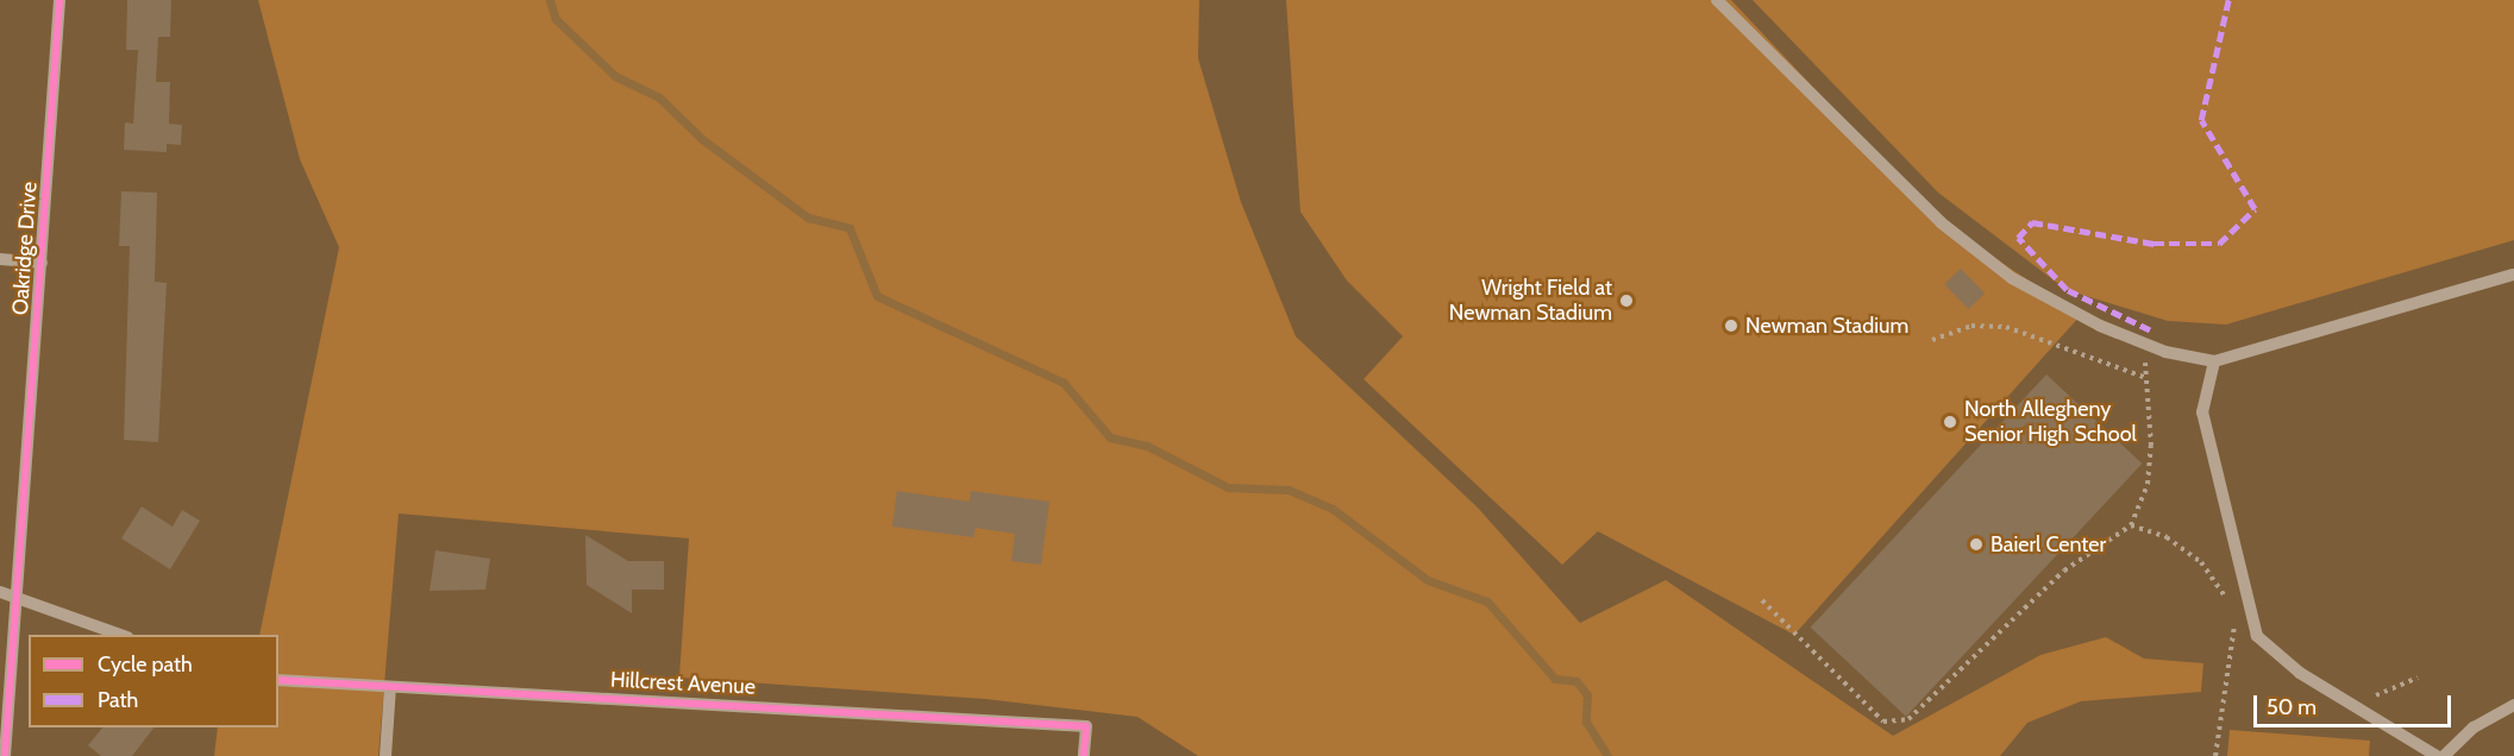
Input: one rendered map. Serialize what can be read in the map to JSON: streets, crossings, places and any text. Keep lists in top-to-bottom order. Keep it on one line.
{"streets":{"street":["Oakridge Drive","Hillcrest Avenue"]},"places":["Wright Field at Newman Stadium","Newman Stadium","North Allegheny Senior High School","Baierl Center"],"legend":["Cycle path","Path"],"scale_bar":"50 m"}
